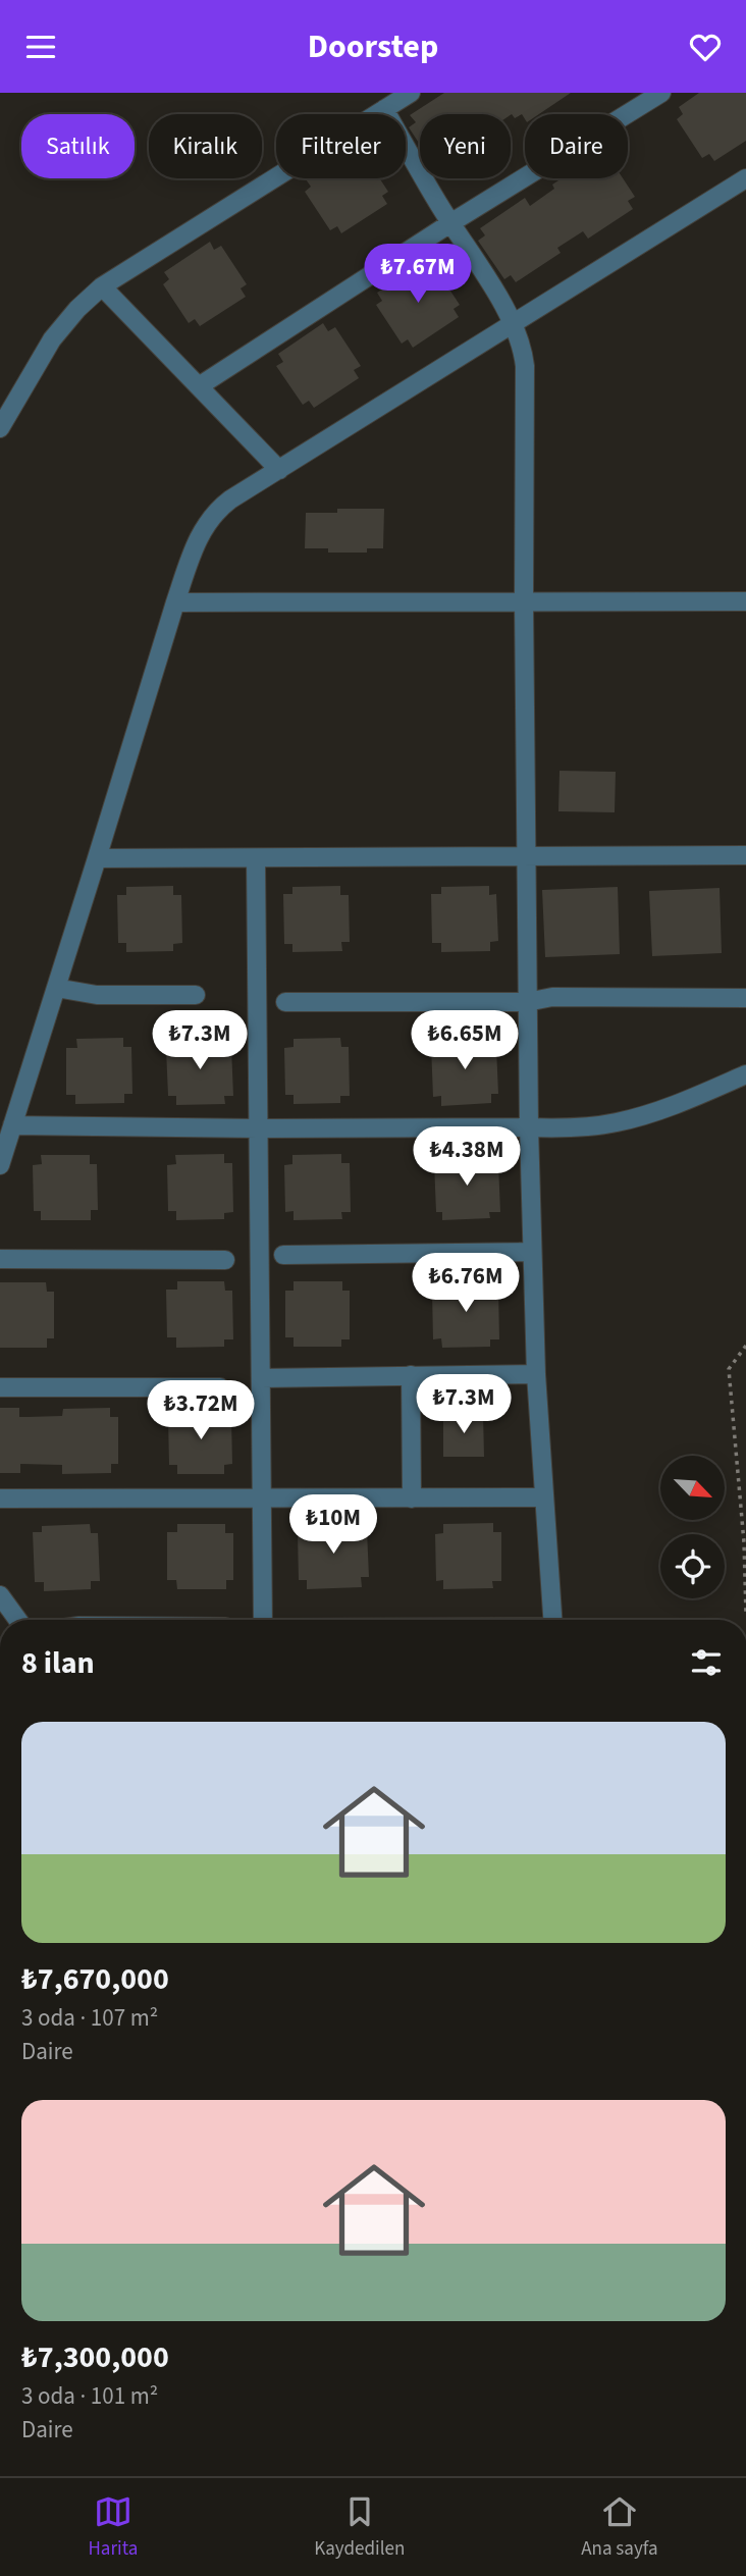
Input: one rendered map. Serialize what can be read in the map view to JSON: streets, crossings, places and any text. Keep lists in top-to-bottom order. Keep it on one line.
{"north":"bottom right","page":{"header":"Doorstep","chip":["Satılık","Kiralık","Filtreler","Yeni","Daire"],"price":["₺7.67M","₺7.3M","₺6.65M","₺4.38M","₺6.76M","₺7.3M","₺3.72M","₺10M"],"heading":"8 ilan","list":[{"name":"₺7,670,000","note":"3 oda · 107 m² · Daire"},{"name":"₺7,300,000","note":"3 oda · 101 m² · Daire"}],"tabs":["Harita","Kaydedilen","Ana sayfa"]}}
